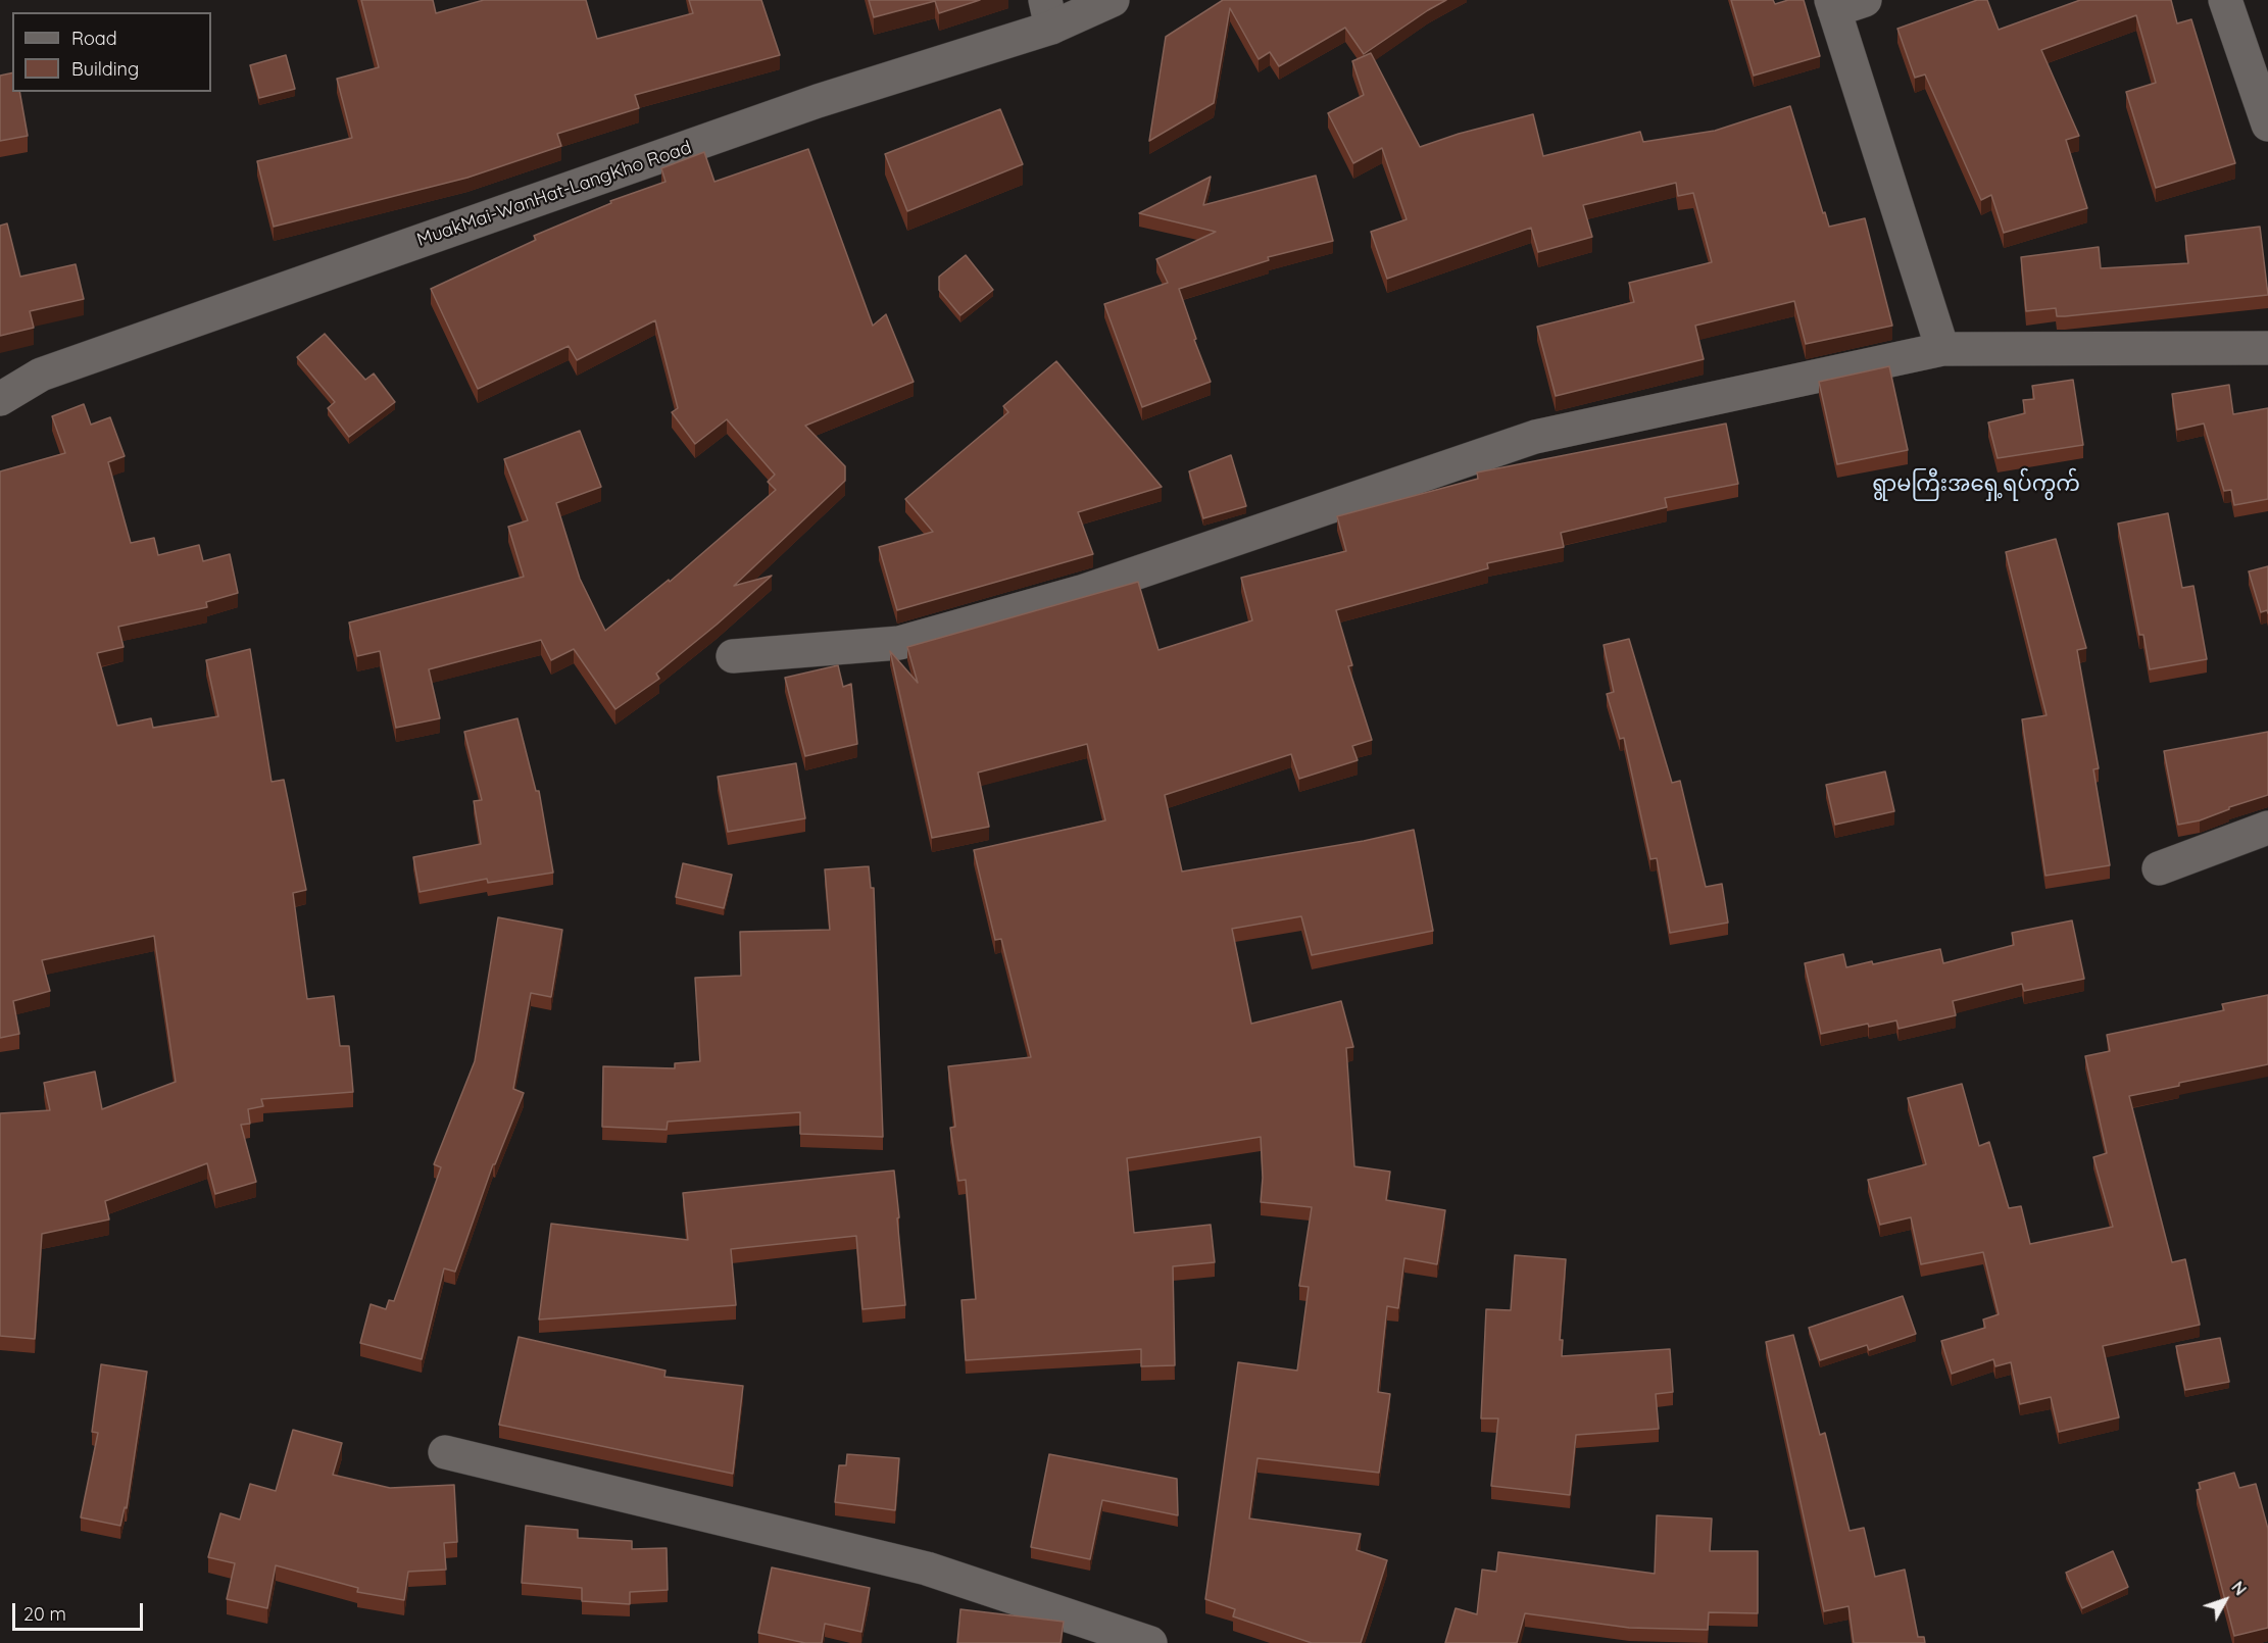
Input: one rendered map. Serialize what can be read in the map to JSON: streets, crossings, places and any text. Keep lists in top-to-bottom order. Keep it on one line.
{"streets":{"street":["MuakMai-WanHat-LangKho Road"]},"districts":["ရွာမကြီးအရှေ့ရပ်ကွက်"],"legend":["Road","Building"],"scale_bar":"20 m","north":"top right"}
